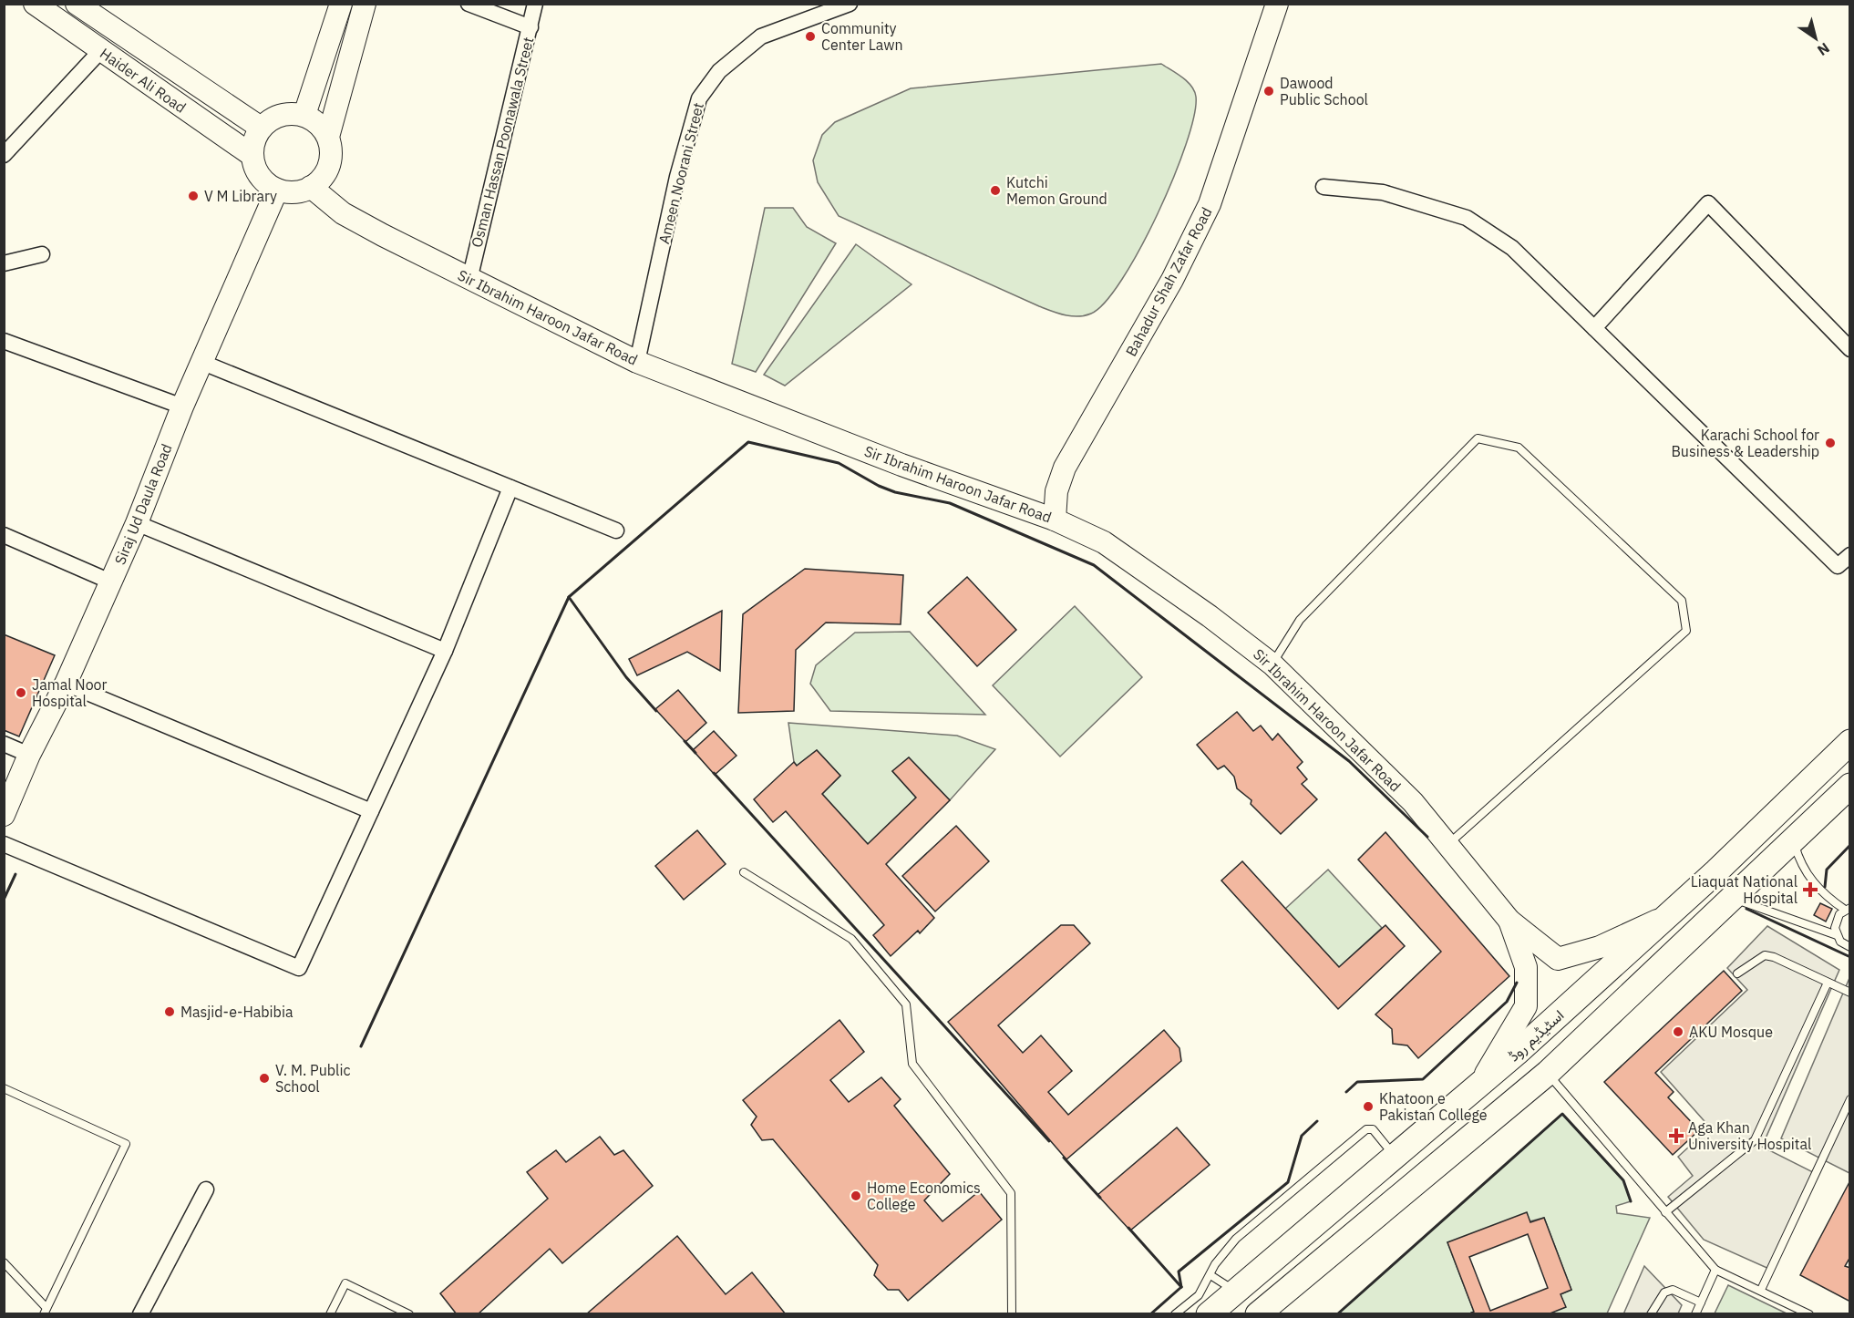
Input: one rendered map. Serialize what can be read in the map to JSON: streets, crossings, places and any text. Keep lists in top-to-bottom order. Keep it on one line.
{"streets":{"main road":["اسٹیڈیم روڈ"],"street":["Haider Ali Road","Osman Hassan Poonawala Street","Ameen Noorani Street","Bahadur Shah Zafar Road","Sir Ibrahim Haroon Jafar Road","Siraj Ud Daula Road"]},"crossings":[["Haider Ali Road","Sir Ibrahim Haroon Jafar Road"],["Haider Ali Road","Siraj Ud Daula Road"],["Osman Hassan Poonawala Street","Sir Ibrahim Haroon Jafar Road"],["Ameen Noorani Street","Sir Ibrahim Haroon Jafar Road"],["Bahadur Shah Zafar Road","Sir Ibrahim Haroon Jafar Road"],["Sir Ibrahim Haroon Jafar Road","Siraj Ud Daula Road"]],"places":{"other":["Community Center Lawn","Dawood Public School","Kutchi Memon Ground","V M Library","Karachi School for Business & Leadership","Jamal Noor Hospital","Masjid-e-Habibia","AKU Mosque","V. M. Public School","Khatoon e Pakistan College","Home Economics College"],"health":["Liaquat National Hospital","Aga Khan University Hospital"]},"north":"bottom right"}
